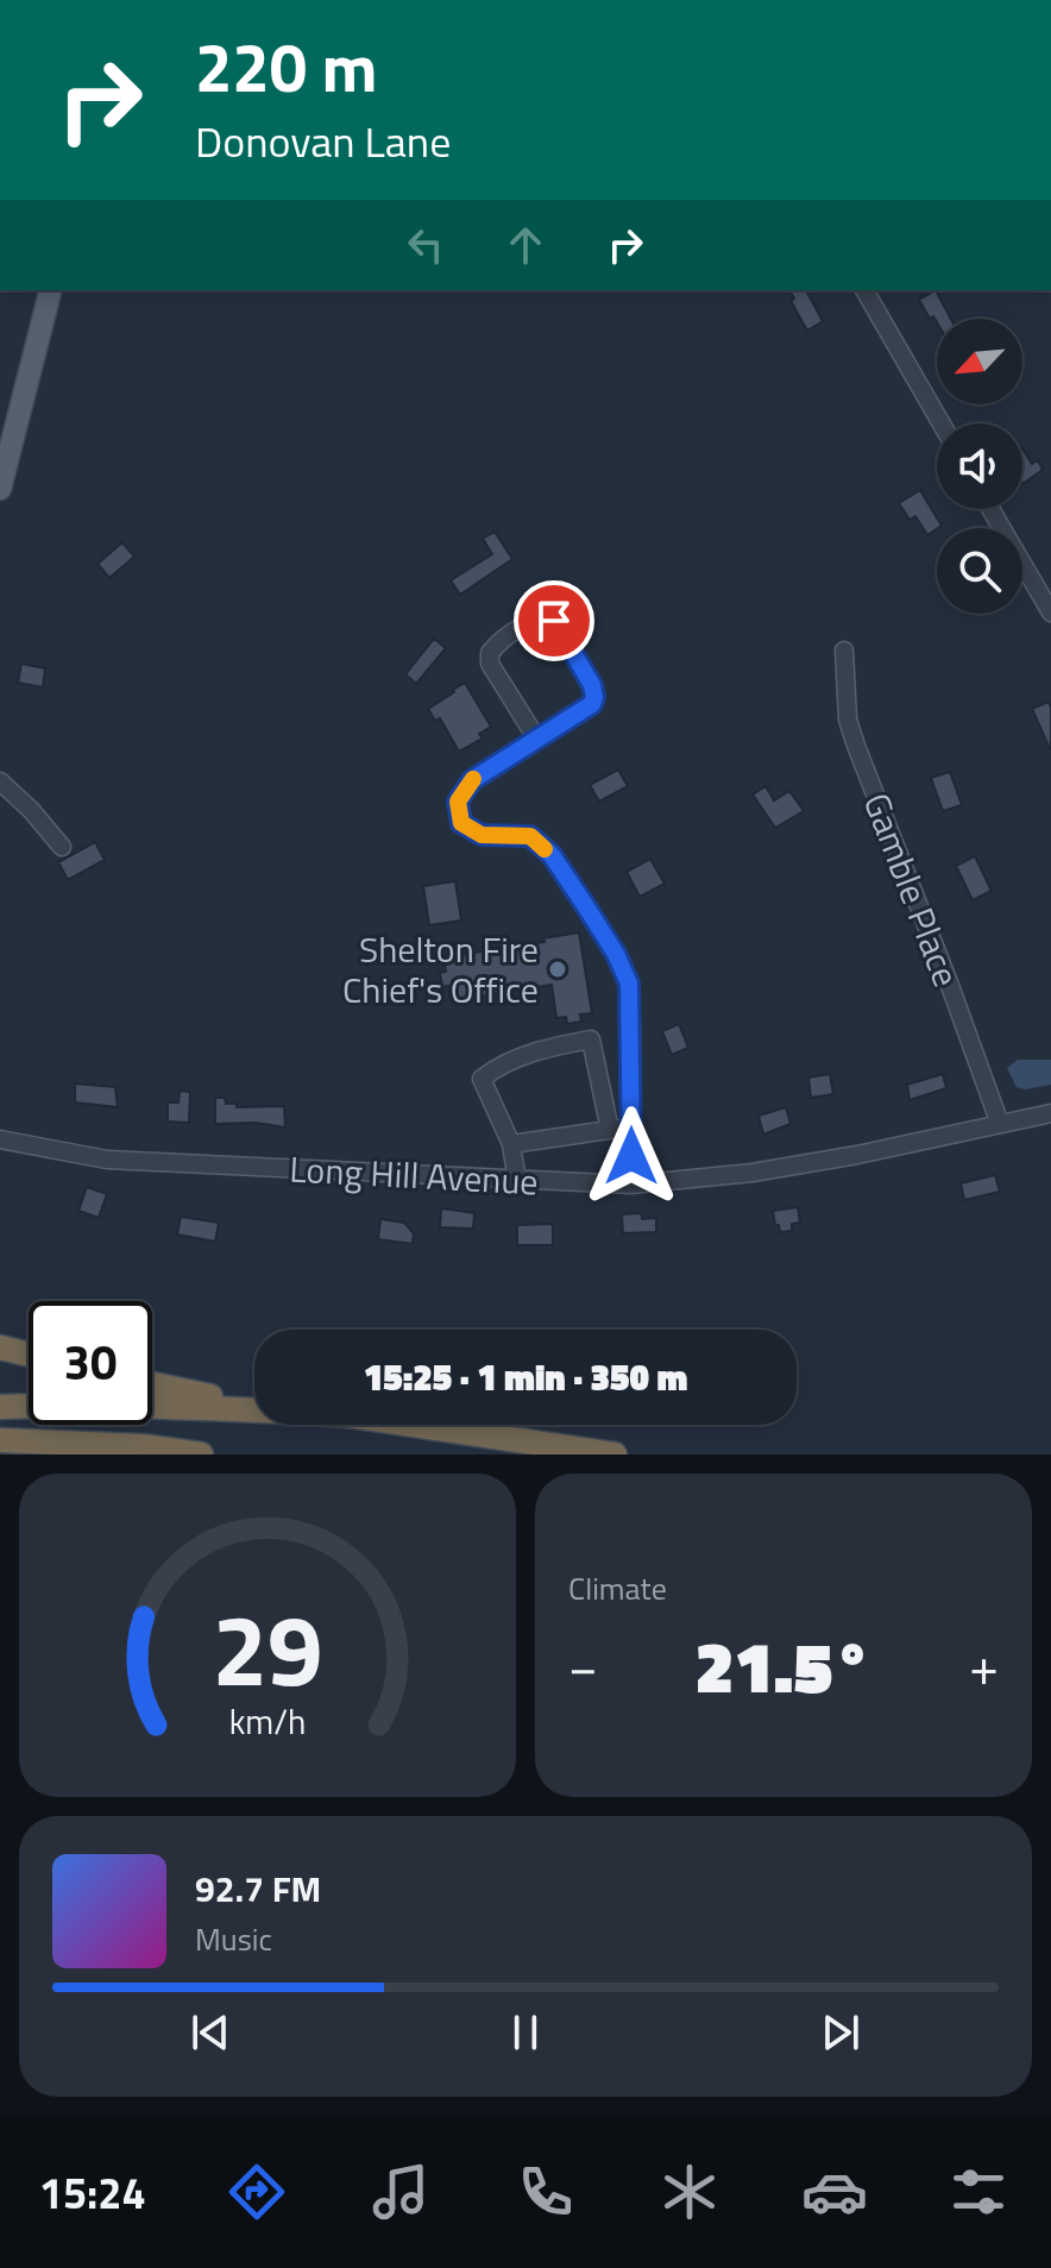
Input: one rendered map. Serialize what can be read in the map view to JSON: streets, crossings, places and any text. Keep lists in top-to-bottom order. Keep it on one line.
{"streets":{"street":["Gamble Place","Long Hill Avenue"]},"crossings":[["Gamble Place","Long Hill Avenue"]],"places":["Shelton Fire Chief's Office"],"north":"bottom left","page":{"turn":["220 m","Donovan Lane"],"limit":"30","trip":"15:25 · 1 min · 350 m","tile":"Climate","heat":["−","21.5°","+"],"song":["92.7 FM","Music"],"tabs":"15:24","gauge":["29","km/h"]}}
